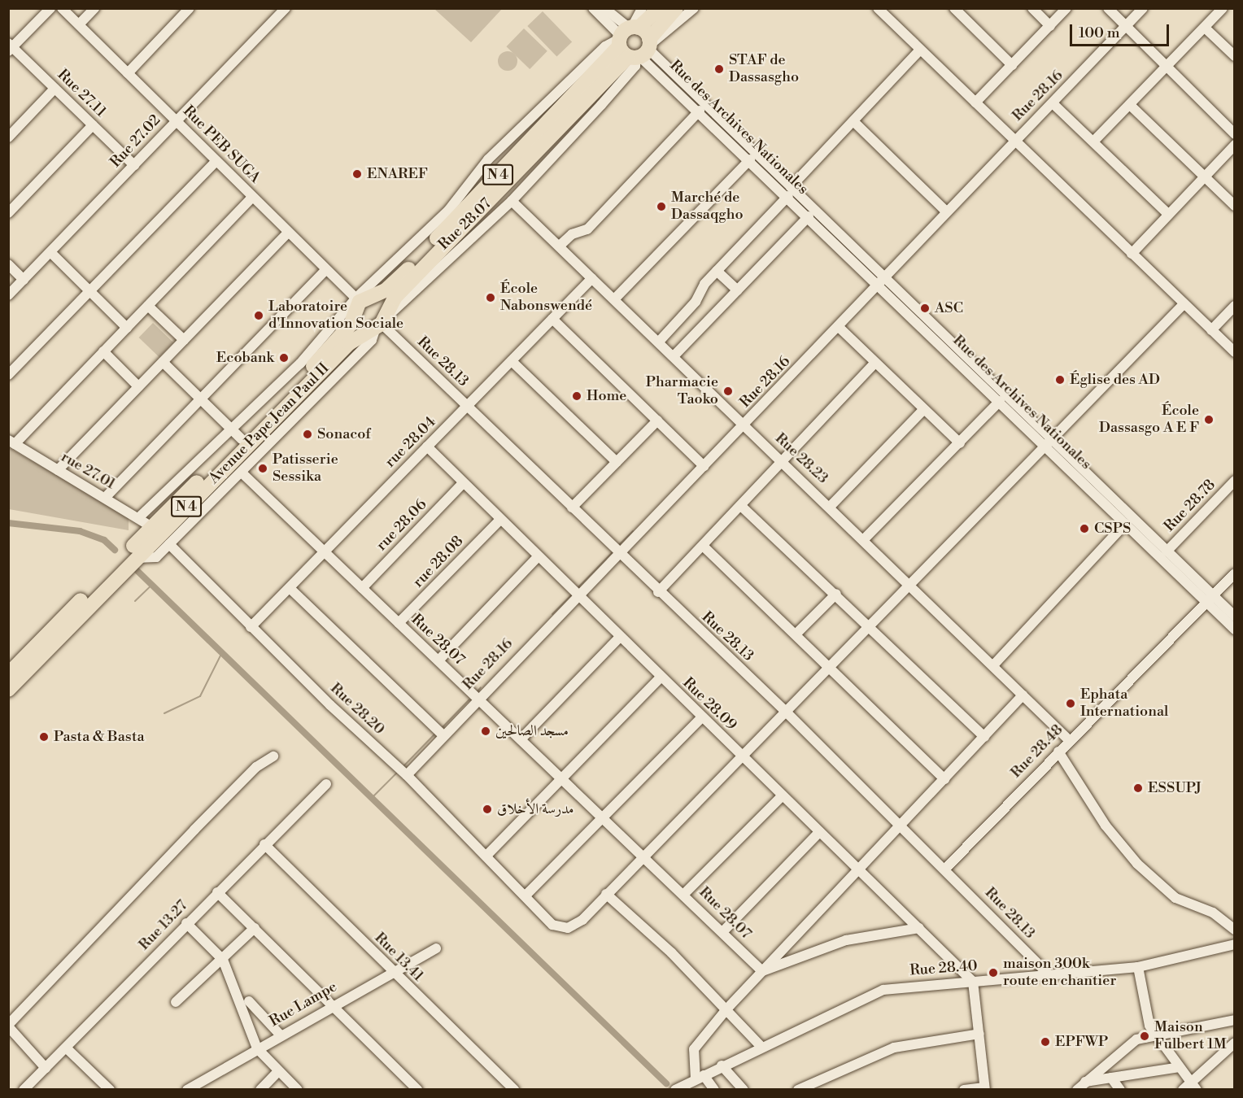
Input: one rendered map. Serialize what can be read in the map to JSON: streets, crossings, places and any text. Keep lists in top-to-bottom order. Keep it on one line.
{"streets":{"highway":["N 4","Avenue Pape Jean Paul II"],"street":["Rue 27.11","Rue 28.16","Rue des Archives Nationales","Rue 27.02","Rue PEB SUGA","Rue 28.07","Rue 28.13","rue 28.04","Rue 28.23","rue 27.01","Rue 28.78","rue 28.06","rue 28.08","Rue 28.09","Rue 28.20","Rue 28.48","Rue 13.27","Rue 13.41","Rue 28.40","Rue Lampe"]},"crossings":[["Rue 27.11","Rue 27.02"],["Rue 28.16","Rue des Archives Nationales"],["Rue 28.16","Rue 28.07"],["Rue 28.16","Rue 28.13"],["Rue 28.16","Rue 28.23"],["Rue 28.16","Rue 28.09"],["Rue 28.16","Rue 28.20"],["Rue des Archives Nationales","Rue 28.07"],["Rue des Archives Nationales","Avenue Pape Jean Paul II"],["Rue des Archives Nationales","Rue 28.78"],["Rue des Archives Nationales","Rue 28.48"],["Rue 27.02","Rue PEB SUGA"],["Rue PEB SUGA","Avenue Pape Jean Paul II"],["Rue 28.07","Rue 28.13"],["Rue 28.07","Avenue Pape Jean Paul II"],["Rue 28.07","rue 28.04"],["Rue 28.07","Rue 28.23"],["Rue 28.07","rue 28.06"],["Rue 28.07","rue 28.08"],["Rue 28.07","Rue 28.20"],["Rue 28.13","Avenue Pape Jean Paul II"],["Rue 28.13","rue 28.04"],["Rue 28.13","Rue 28.48"],["Rue 28.13","Rue 28.40"],["Avenue Pape Jean Paul II","rue 27.01"],["rue 28.04","Rue 28.23"],["rue 28.04","Rue 28.09"],["rue 28.04","Rue 28.20"],["Rue 28.23","Rue 28.48"],["rue 28.06","Rue 28.09"],["rue 28.08","Rue 28.09"],["Rue 28.09","Rue 28.40"],["Rue 13.27","Rue 13.41"],["Rue 13.41","Rue Lampe"]],"places":["STAF de Dassasgho","ENAREF","Marché de Dassaqgho","École Nabonswendé","ASC","Laboratoire d'Innovation Sociale","Ecobank","Église des AD","Pharmacie Taoko","Home","École Dassasgo A E F","Sonacof","Patisserie Sessika","CSPS","Ephata International","مسجد الصالحين","Pasta & Basta","ESSUPJ","مدرسة الأخلاق","maison 300k route en chantier","Maison Fulbert 1M","EPFWP"],"scale_bar":"100 m"}
